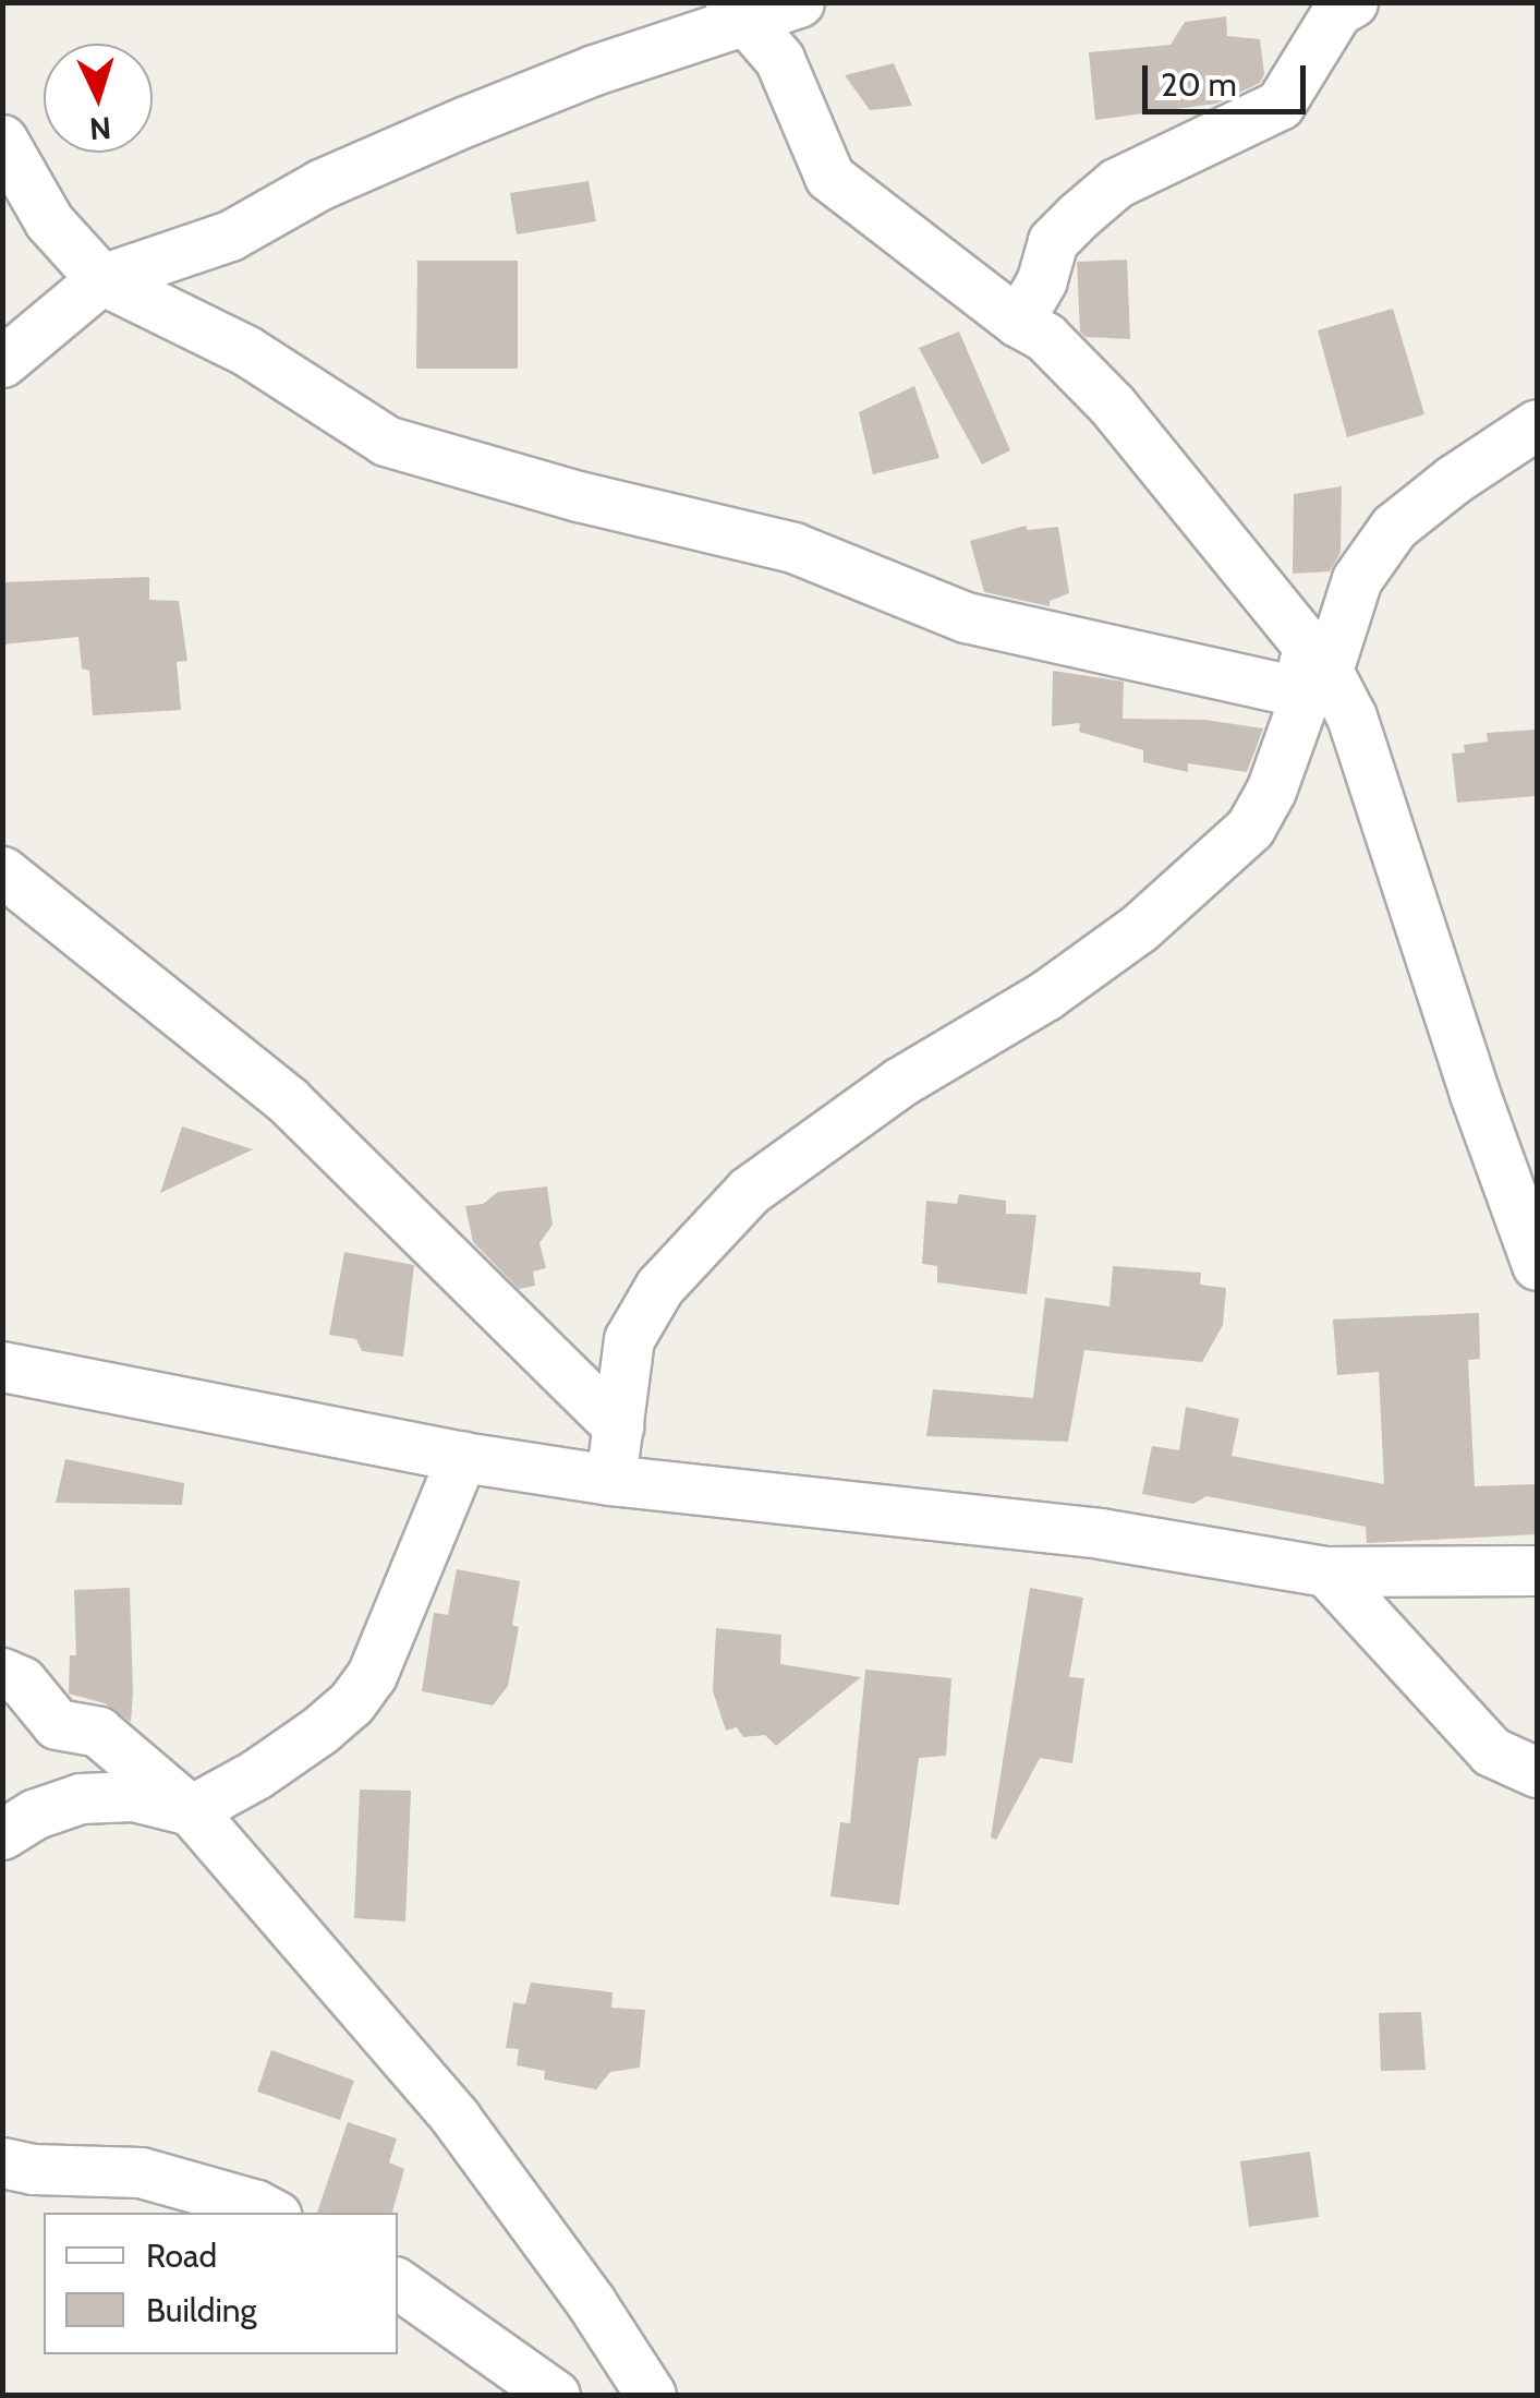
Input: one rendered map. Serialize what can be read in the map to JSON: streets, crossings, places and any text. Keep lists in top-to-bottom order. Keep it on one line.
{"legend":["Road","Building"],"scale_bar":"20 m","north":"bottom"}
